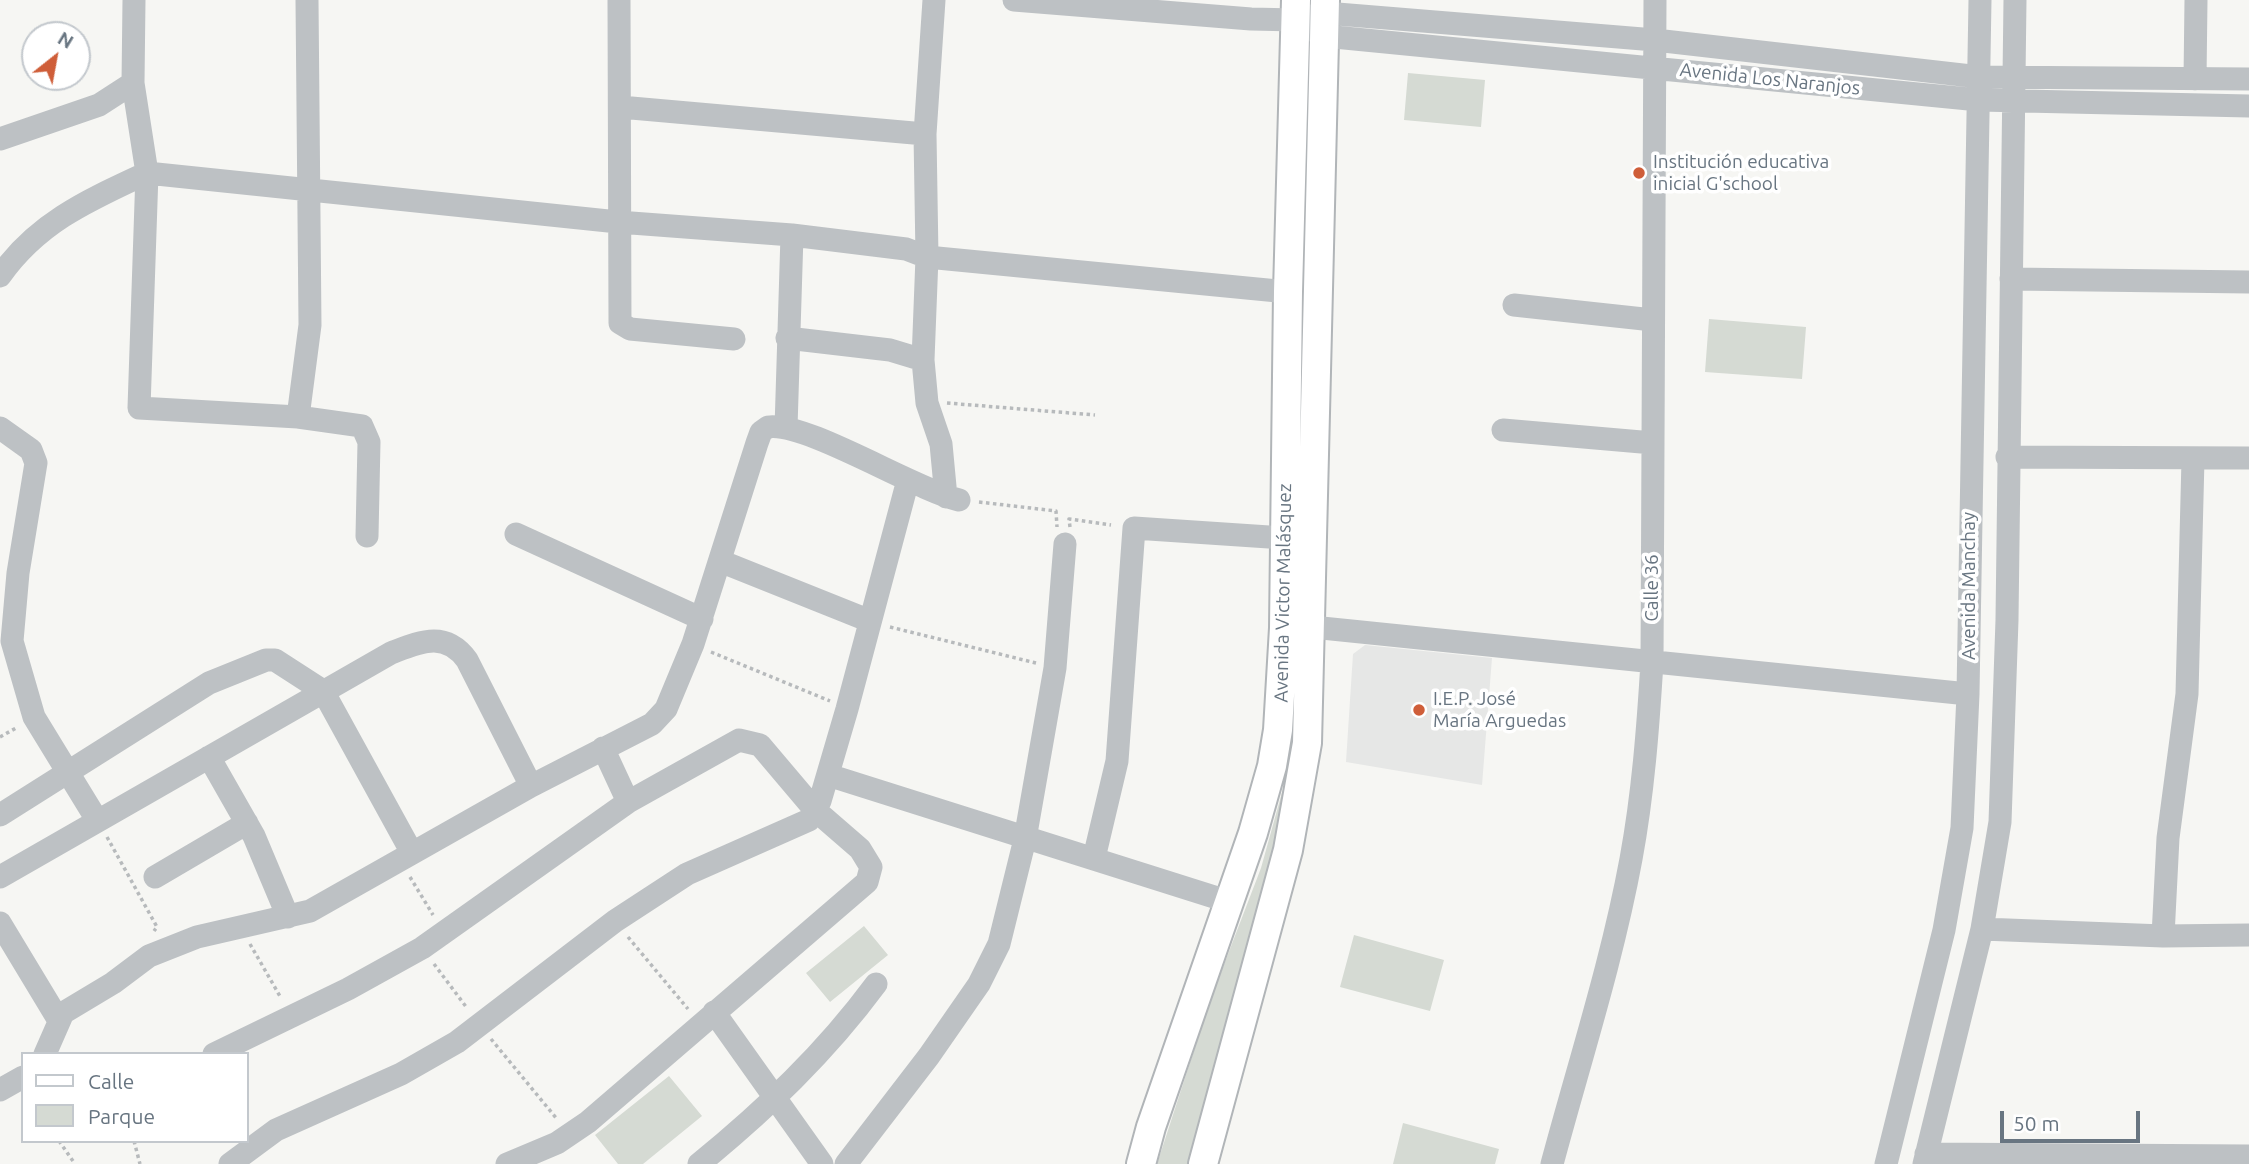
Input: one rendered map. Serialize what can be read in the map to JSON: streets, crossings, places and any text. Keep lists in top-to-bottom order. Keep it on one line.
{"streets":{"main road":["Avenida Victor Malásquez"],"street":["Avenida Los Naranjos","Avenida Manchay","Calle 36"]},"crossings":[["Avenida Los Naranjos","Avenida Manchay"],["Avenida Los Naranjos","Calle 36"],["Avenida Los Naranjos","Avenida Victor Malásquez"]],"places":["Institución educativa inicial G'school","I.E.P. José María Arguedas"],"legend":["Calle","Parque"],"scale_bar":"50 m","north":"top right"}
